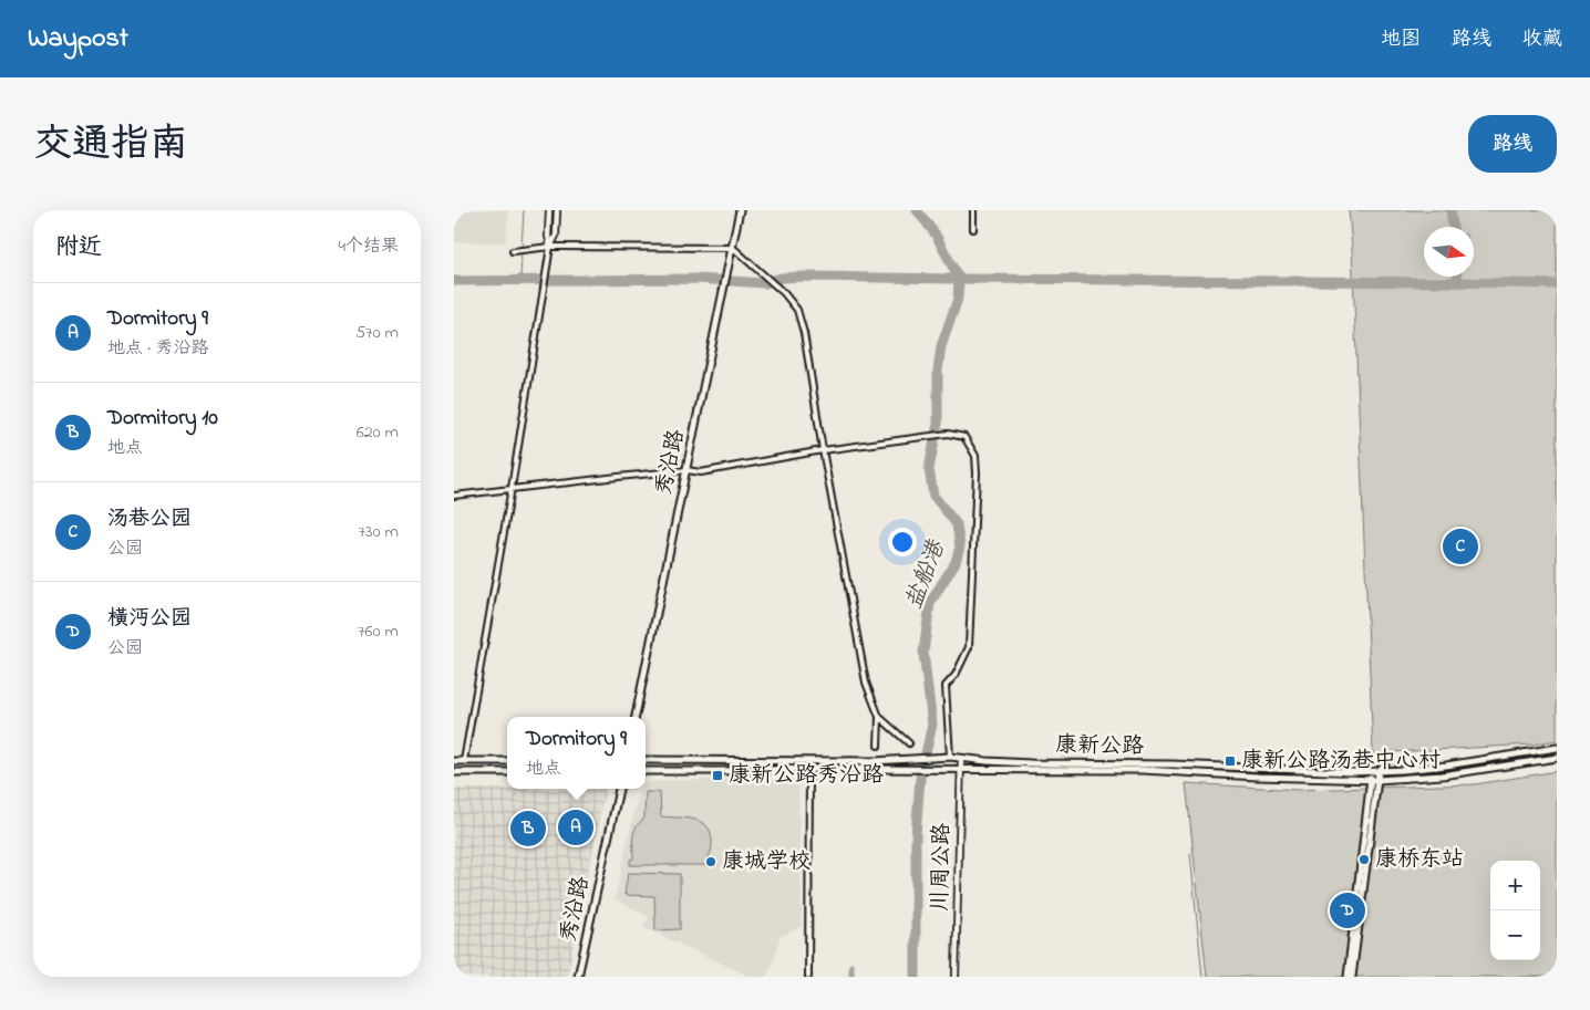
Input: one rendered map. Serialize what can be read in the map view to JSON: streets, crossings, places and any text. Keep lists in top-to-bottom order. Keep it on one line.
{"streets":{"main road":["秀沿路","康新公路"],"street":["川周公路"]},"crossings":[["康新公路","川周公路"]],"water":["盐船港"],"places":{"transit":["康新公路汤巷中心村","康新公路秀沿路"],"other":["康桥东站","康城学校"]},"north":"right","page":{"header":"Waypost","nav":["地图","路线","收藏"],"title":"交通指南","buttons":"路线","heading":["附近","4个结果"],"list":[{"mark":"A","name":"Dormitory 9","note":"地点 · 秀沿路","value":"570 m"},{"mark":"B","name":"Dormitory 10","note":"地点","value":"620 m"},{"mark":"C","name":"汤巷公园","note":"公园","value":"730 m"},{"mark":"D","name":"横沔公园","note":"公园","value":"760 m"}],"pins":["C","A","B","D"],"popup":["Dormitory 9","地点"],"map_buttons":["+","−"]}}
